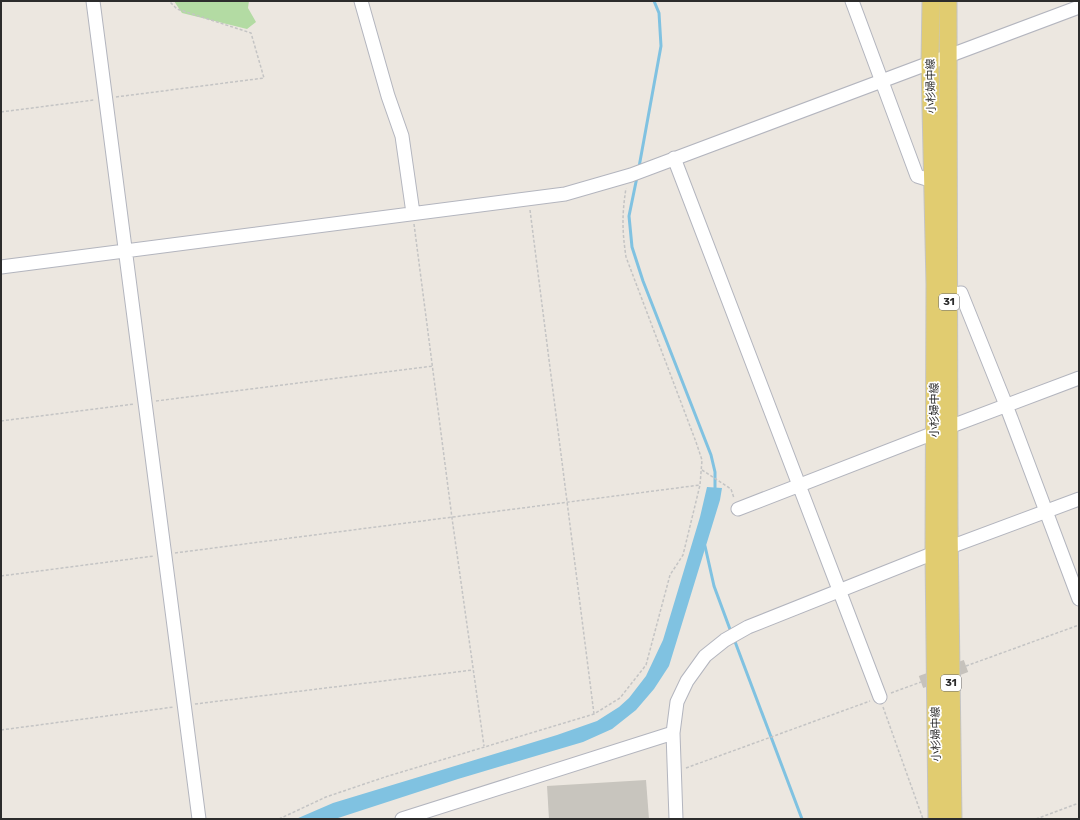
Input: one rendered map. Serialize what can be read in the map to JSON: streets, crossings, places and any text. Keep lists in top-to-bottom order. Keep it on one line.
{"streets":{"main road":["小杉婦中線","31"]}}
